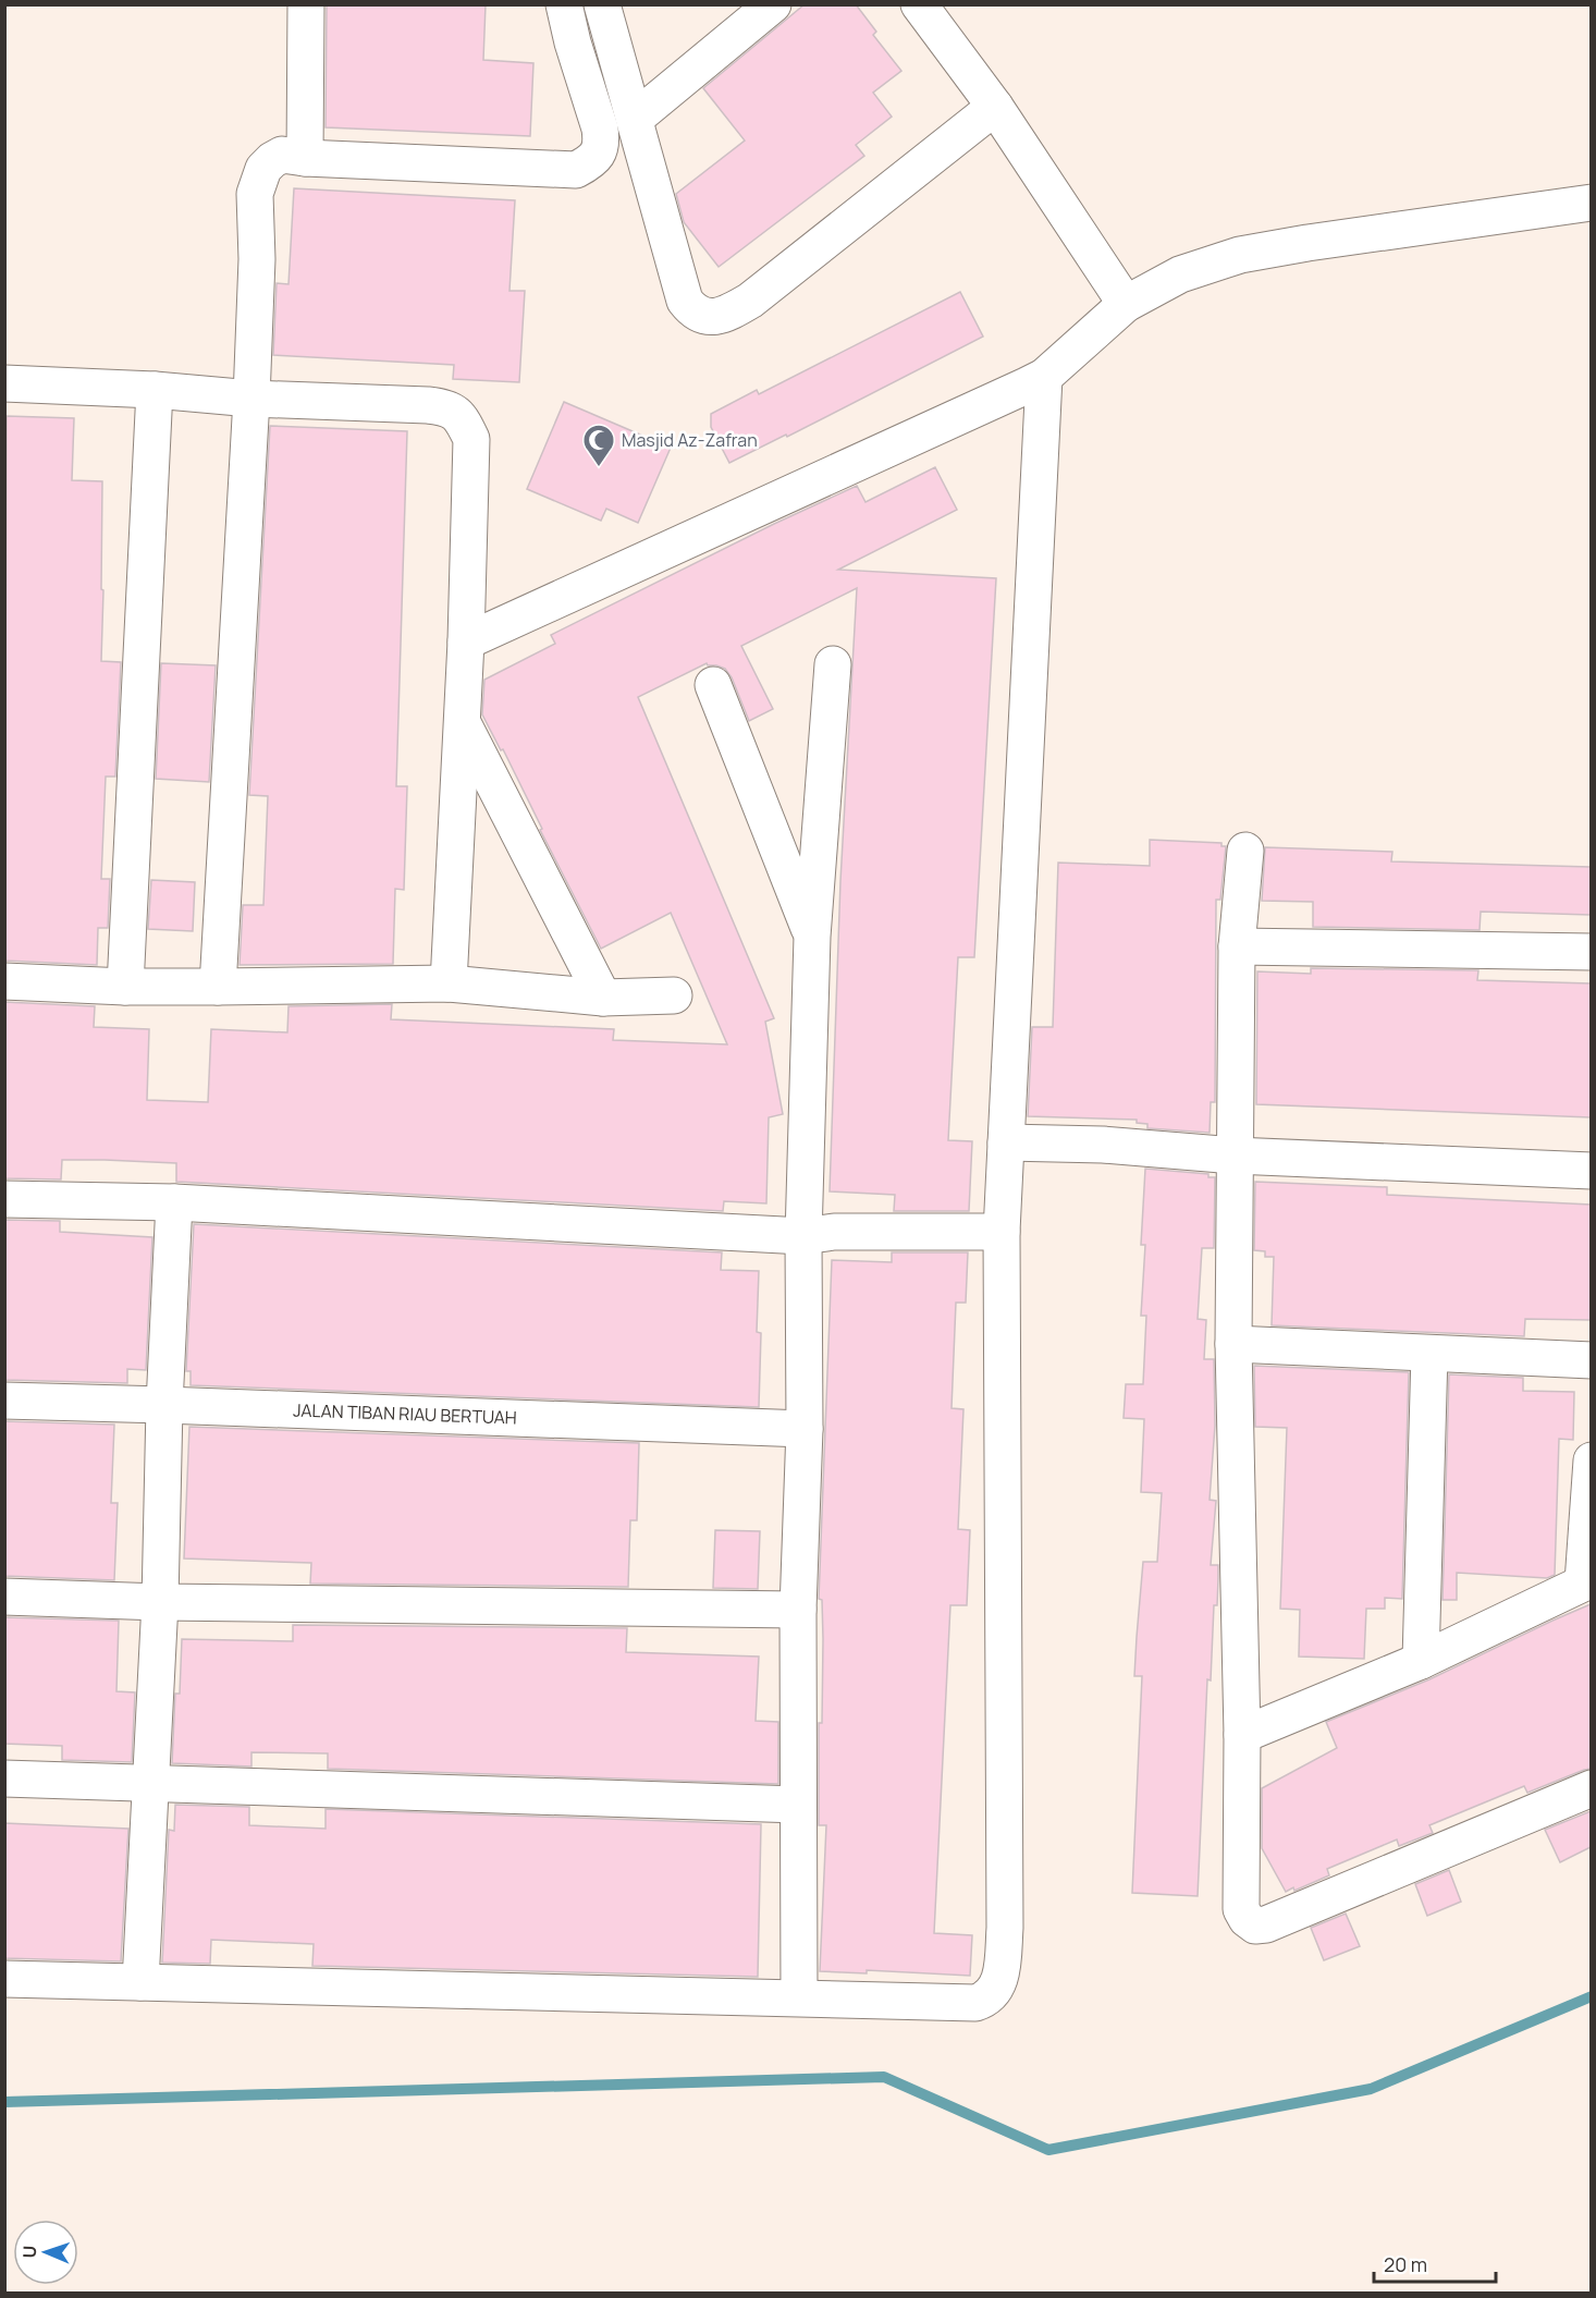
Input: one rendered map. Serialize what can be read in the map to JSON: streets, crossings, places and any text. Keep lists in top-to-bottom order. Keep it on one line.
{"streets":{"street":["JALAN TIBAN RIAU BERTUAH"]},"places":{"mosque":["Masjid Az-Zafran"]},"scale_bar":"20 m","north":"left"}
